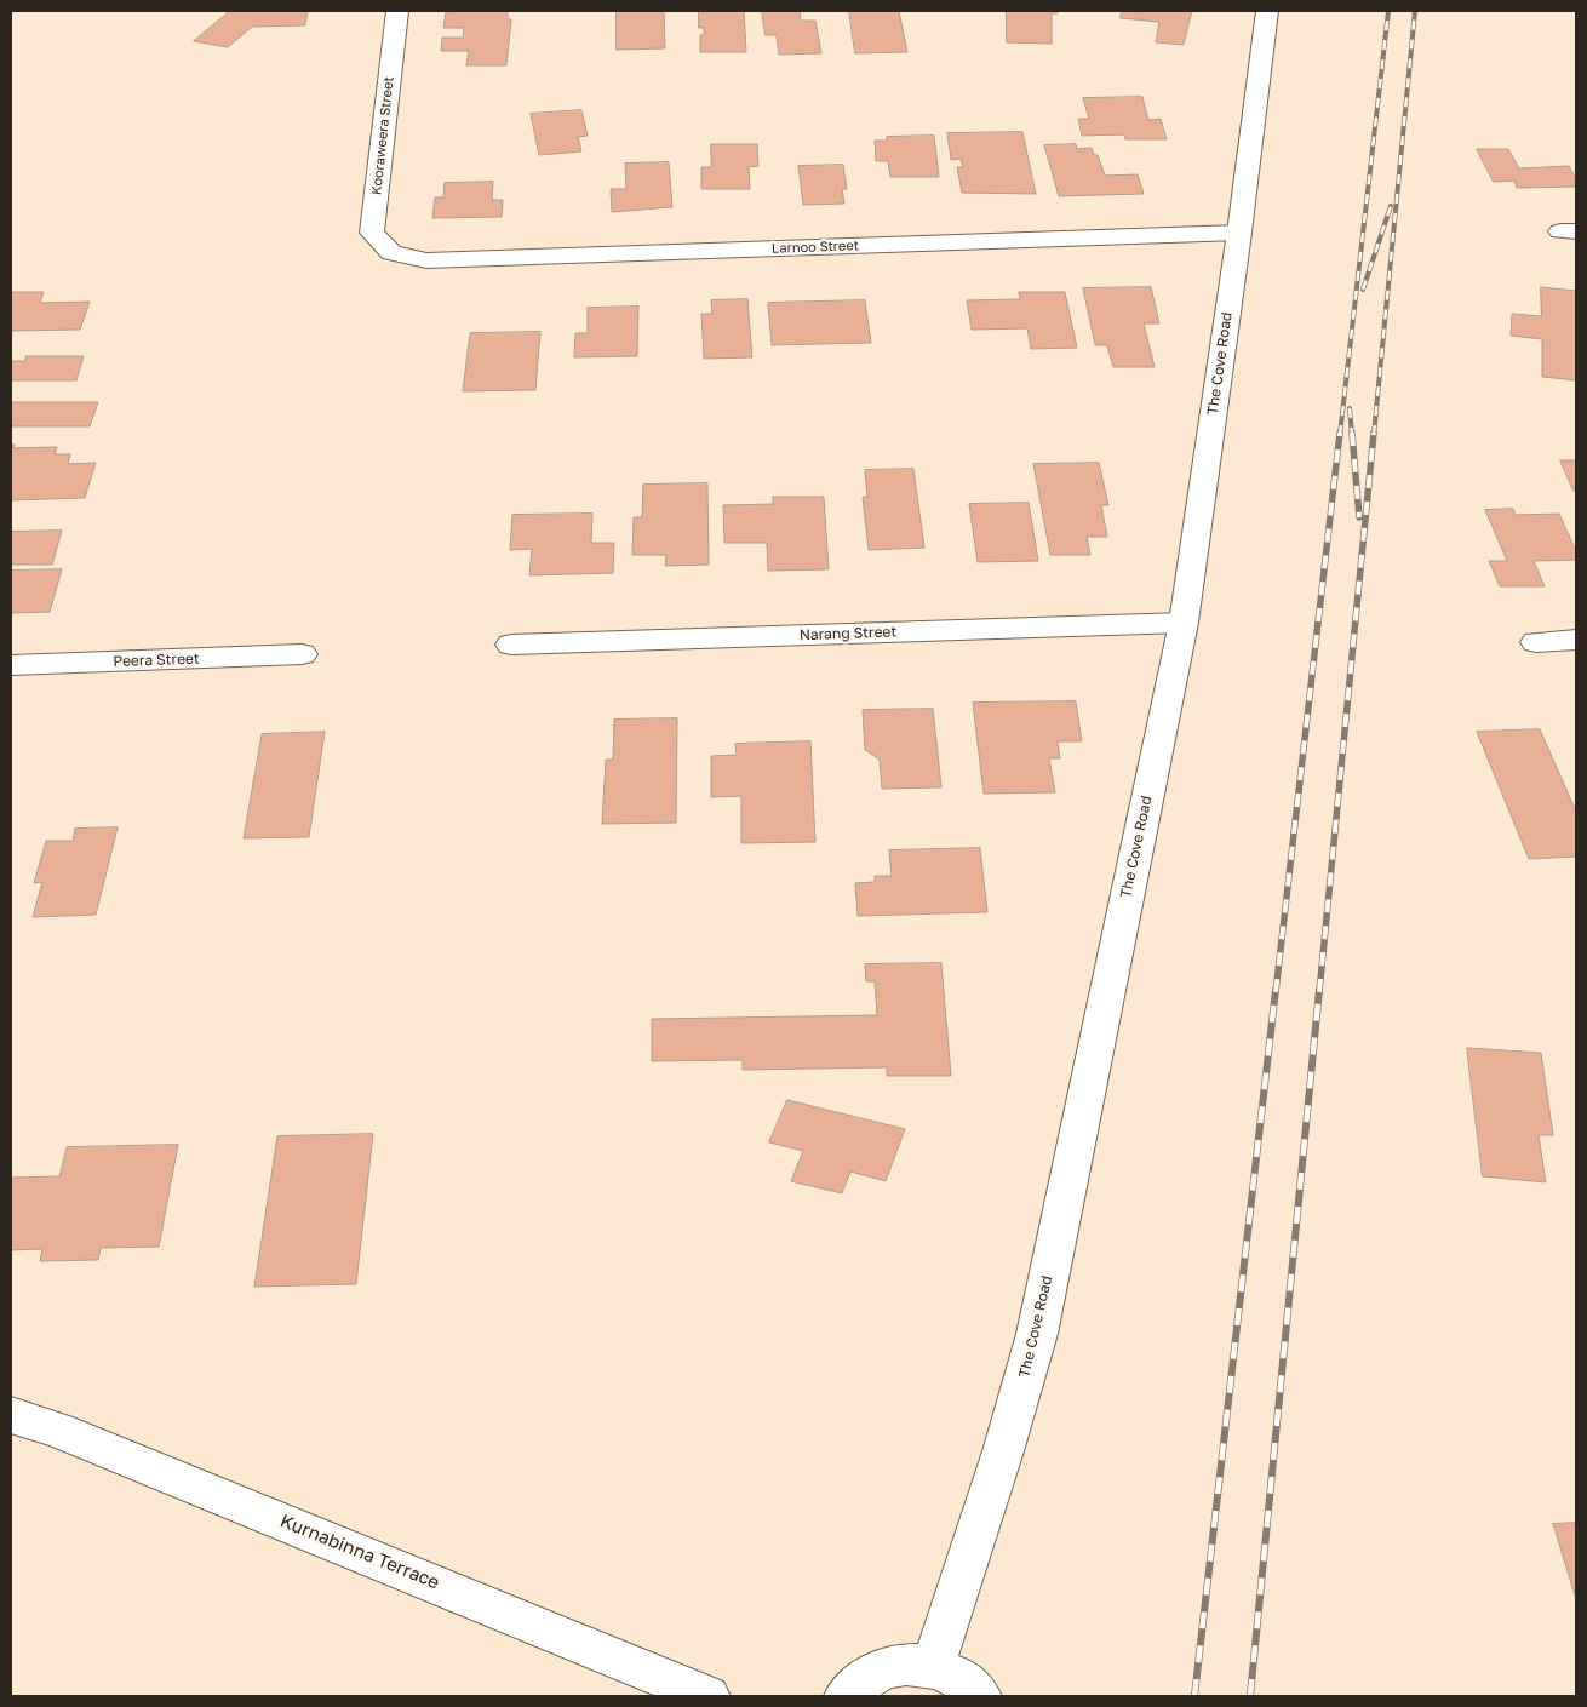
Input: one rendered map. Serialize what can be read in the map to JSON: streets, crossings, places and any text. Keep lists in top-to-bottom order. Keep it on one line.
{"streets":{"street":["Kooraweera Street","Larnoo Street","The Cove Road","Narang Street","Peera Street","Kurnabinna Terrace"]},"crossings":[["Kooraweera Street","Larnoo Street"],["Larnoo Street","The Cove Road"],["The Cove Road","Narang Street"]]}
